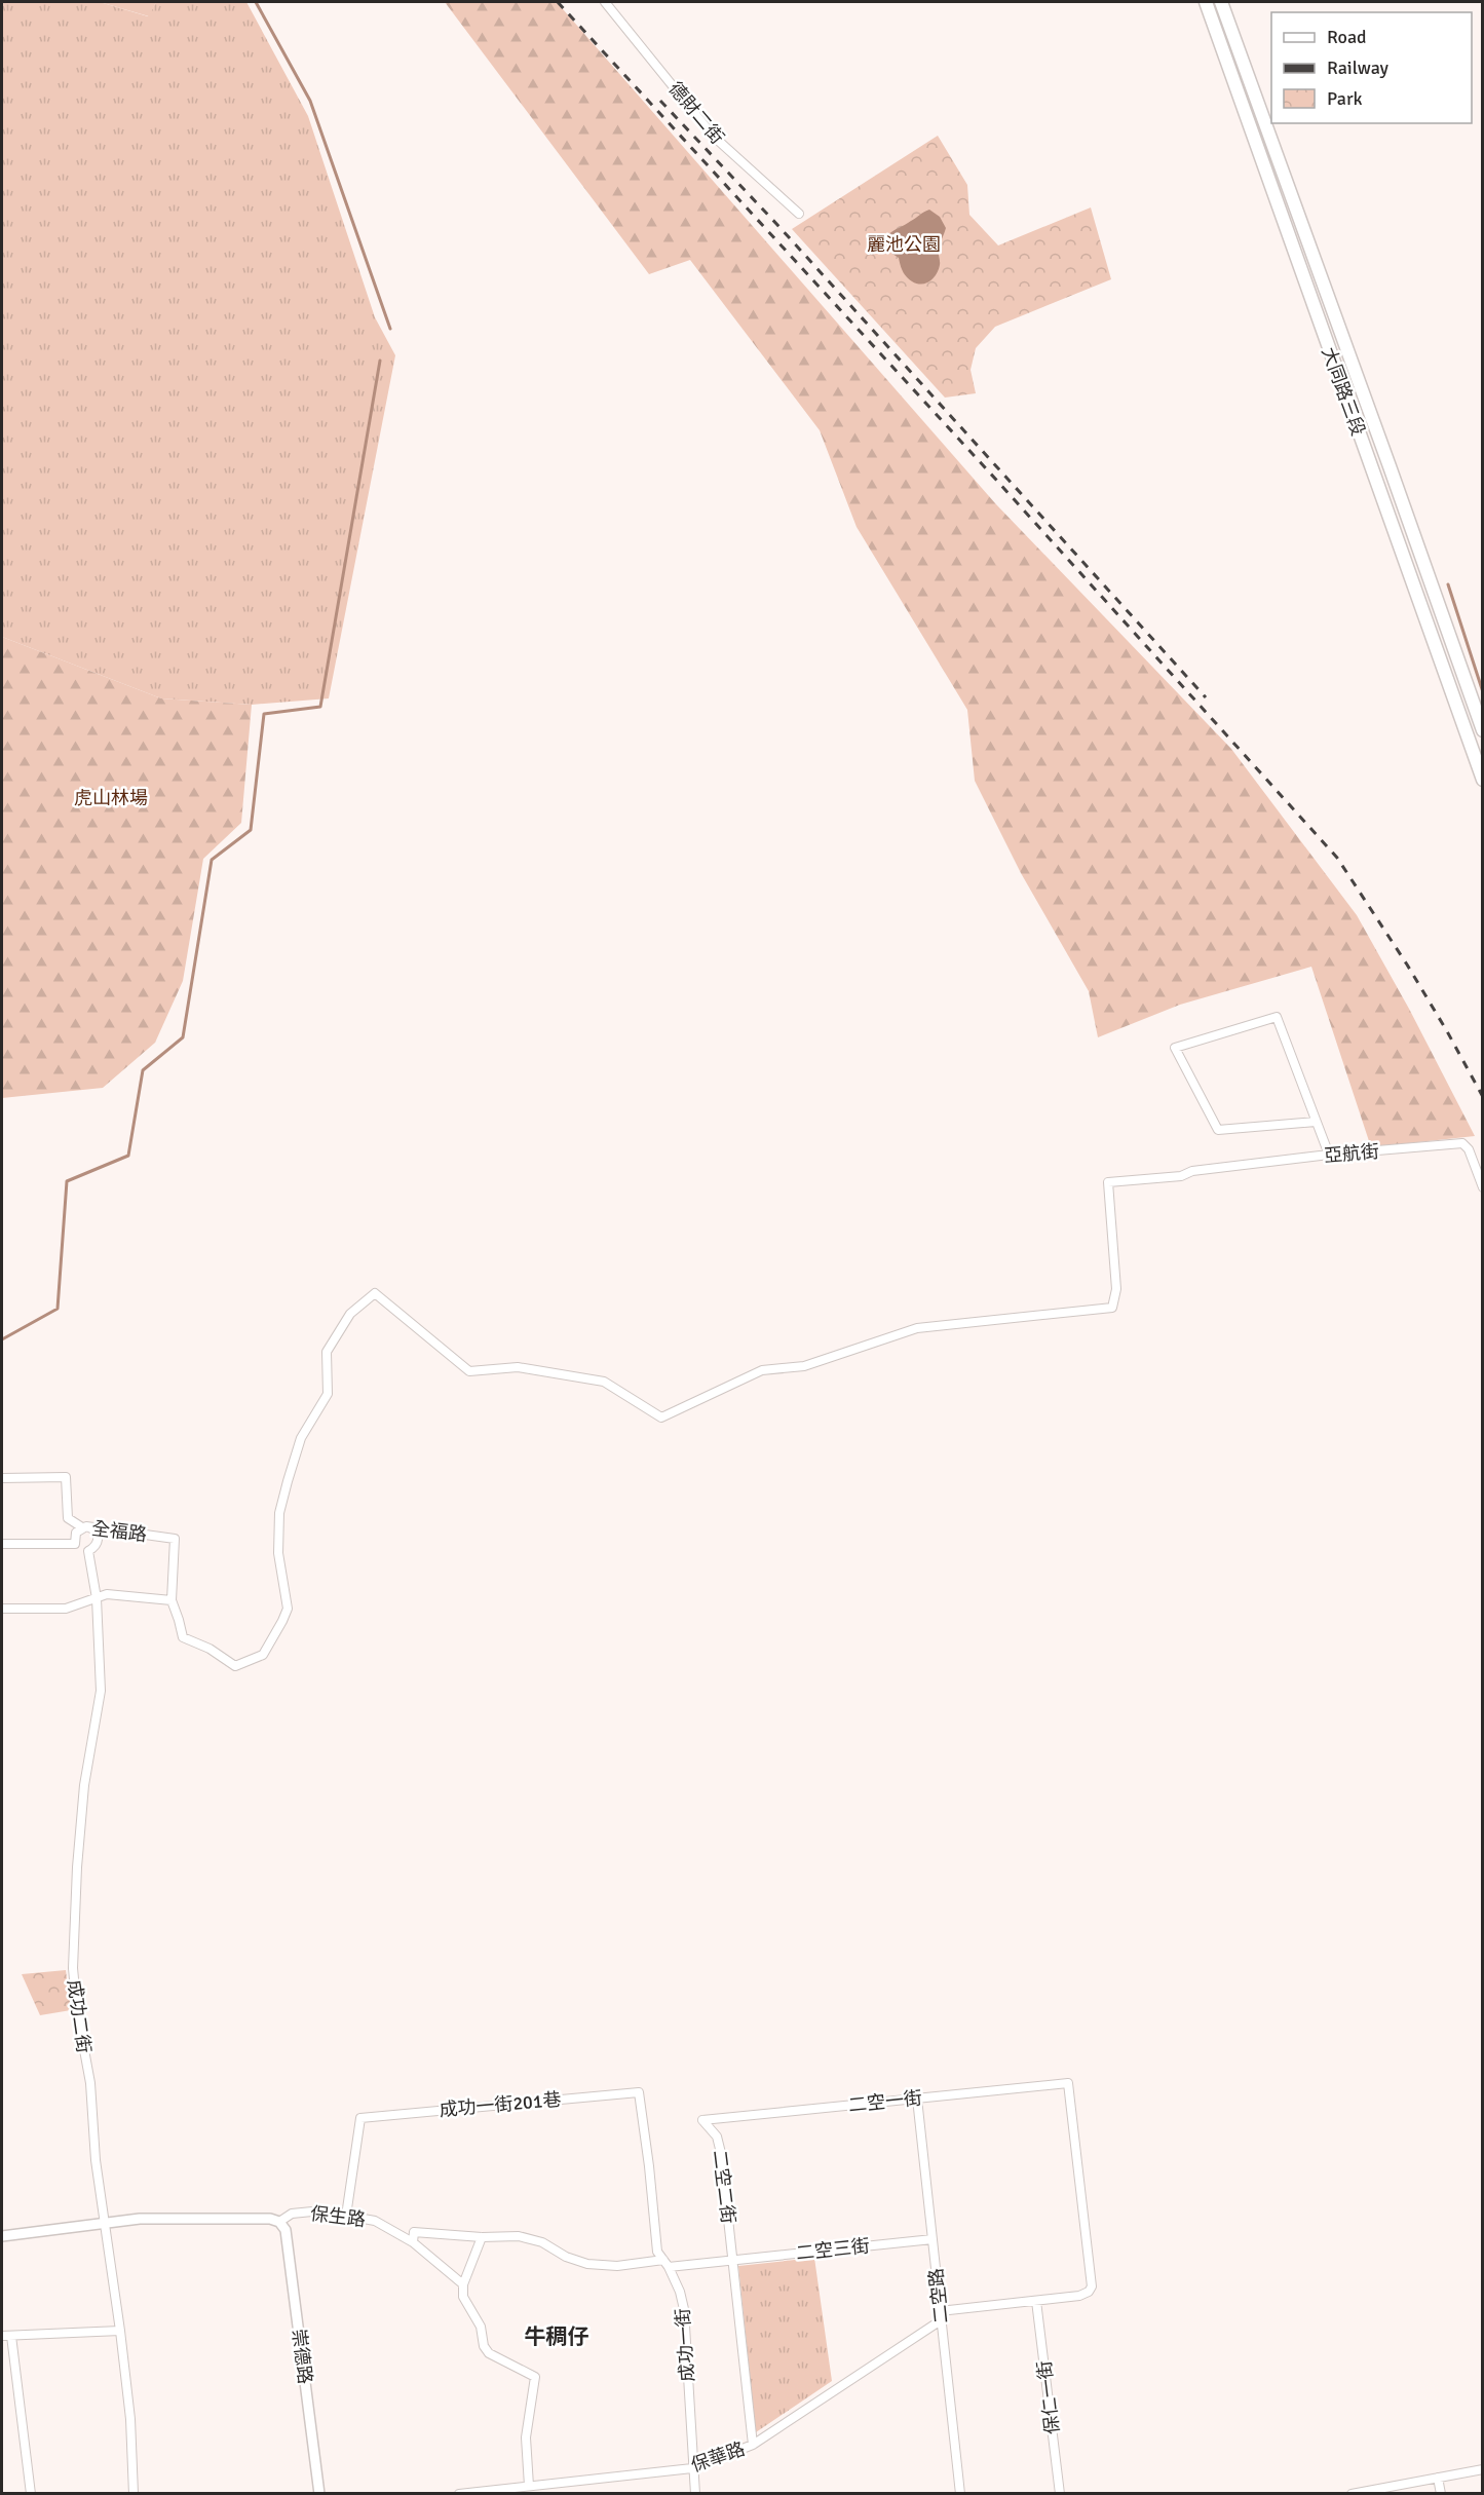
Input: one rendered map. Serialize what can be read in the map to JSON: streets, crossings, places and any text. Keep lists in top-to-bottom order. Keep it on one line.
{"streets":{"main road":["大同路三段"],"street":["德財二街","亞航街","全福路","成功二街","二空一街","成功一街201巷","二空二街","保生路","二空三街","二空路","成功一街","崇德路","保仁一街","保華路"]},"crossings":[["亞航街","全福路"],["全福路","成功二街"],["成功二街","保生路"],["二空一街","二空二街"],["二空一街","二空路"],["二空一街","保華路"],["成功一街201巷","保生路"],["成功一街201巷","成功一街"],["二空二街","二空三街"],["二空二街","保華路"],["保生路","崇德路"],["二空三街","二空路"],["二空三街","成功一街"],["二空路","保華路"],["成功一街","保華路"],["保仁一街","保華路"]],"districts":["牛稠仔"],"parks":["麗池公園","虎山林場"],"legend":["Road","Railway","Park"]}
